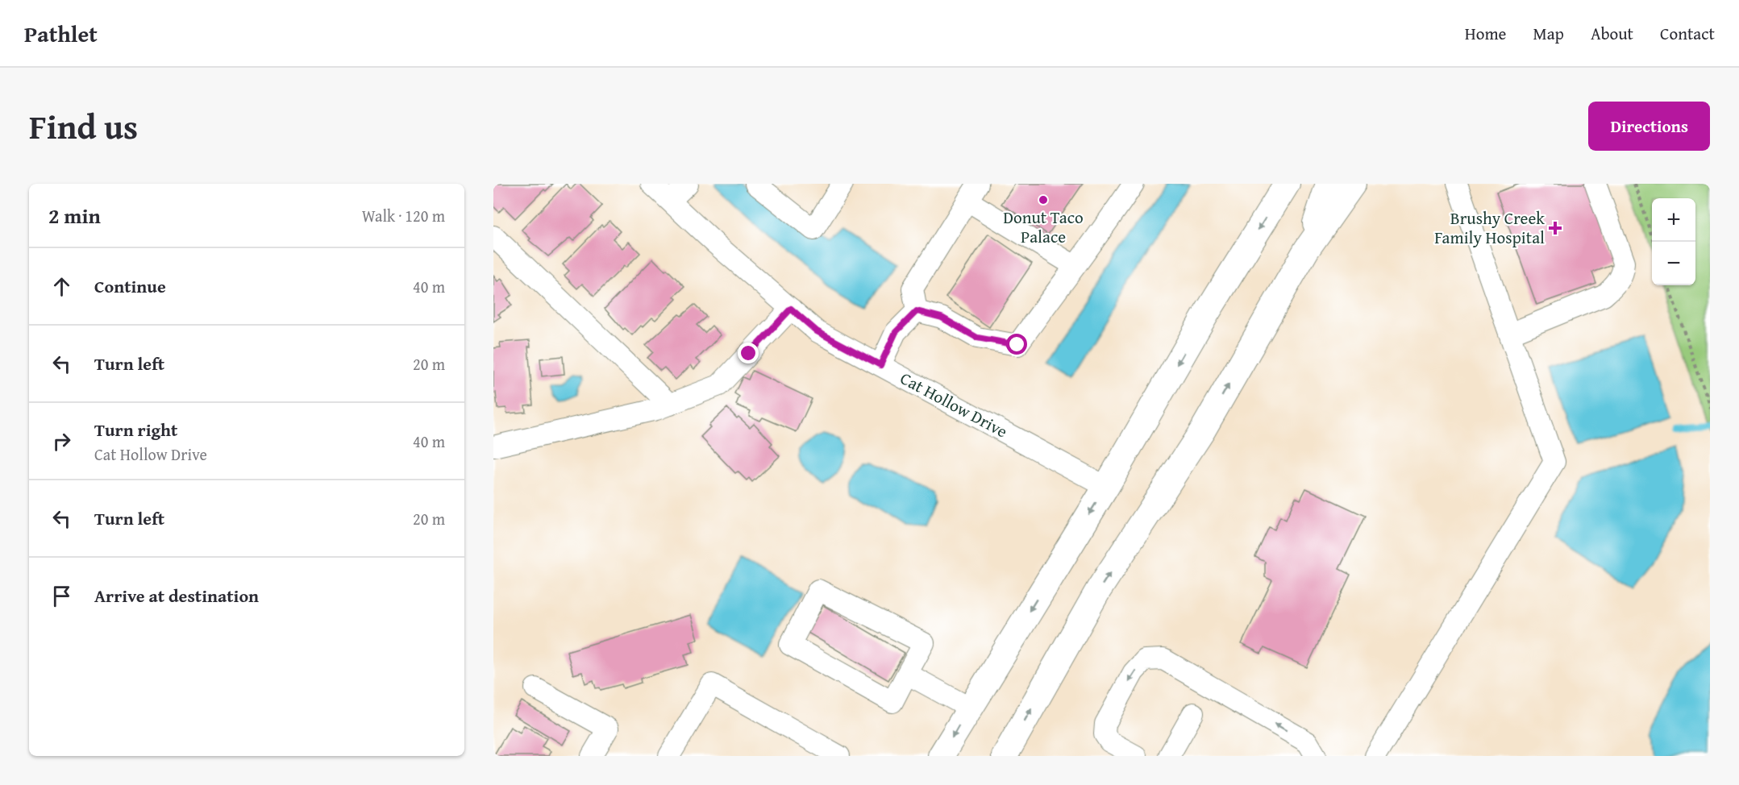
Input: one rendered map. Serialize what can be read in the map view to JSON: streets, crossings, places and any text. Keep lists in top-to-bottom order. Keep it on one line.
{"streets":{"street":["Cat Hollow Drive"]},"places":{"other":["Donut Taco Palace"],"health":["Brushy Creek Family Hospital"]},"page":{"header":"Pathlet","nav":["Home","Map","About","Contact"],"title":"Find us","buttons":"Directions","heading":["2 min","Walk · 120 m"],"map_buttons":["+","−"],"list":[["Continue","40 m"],["Turn left","20 m"],["Turn right","Cat Hollow Drive","40 m"],["Turn left","20 m"],"Arrive at destination"]}}
